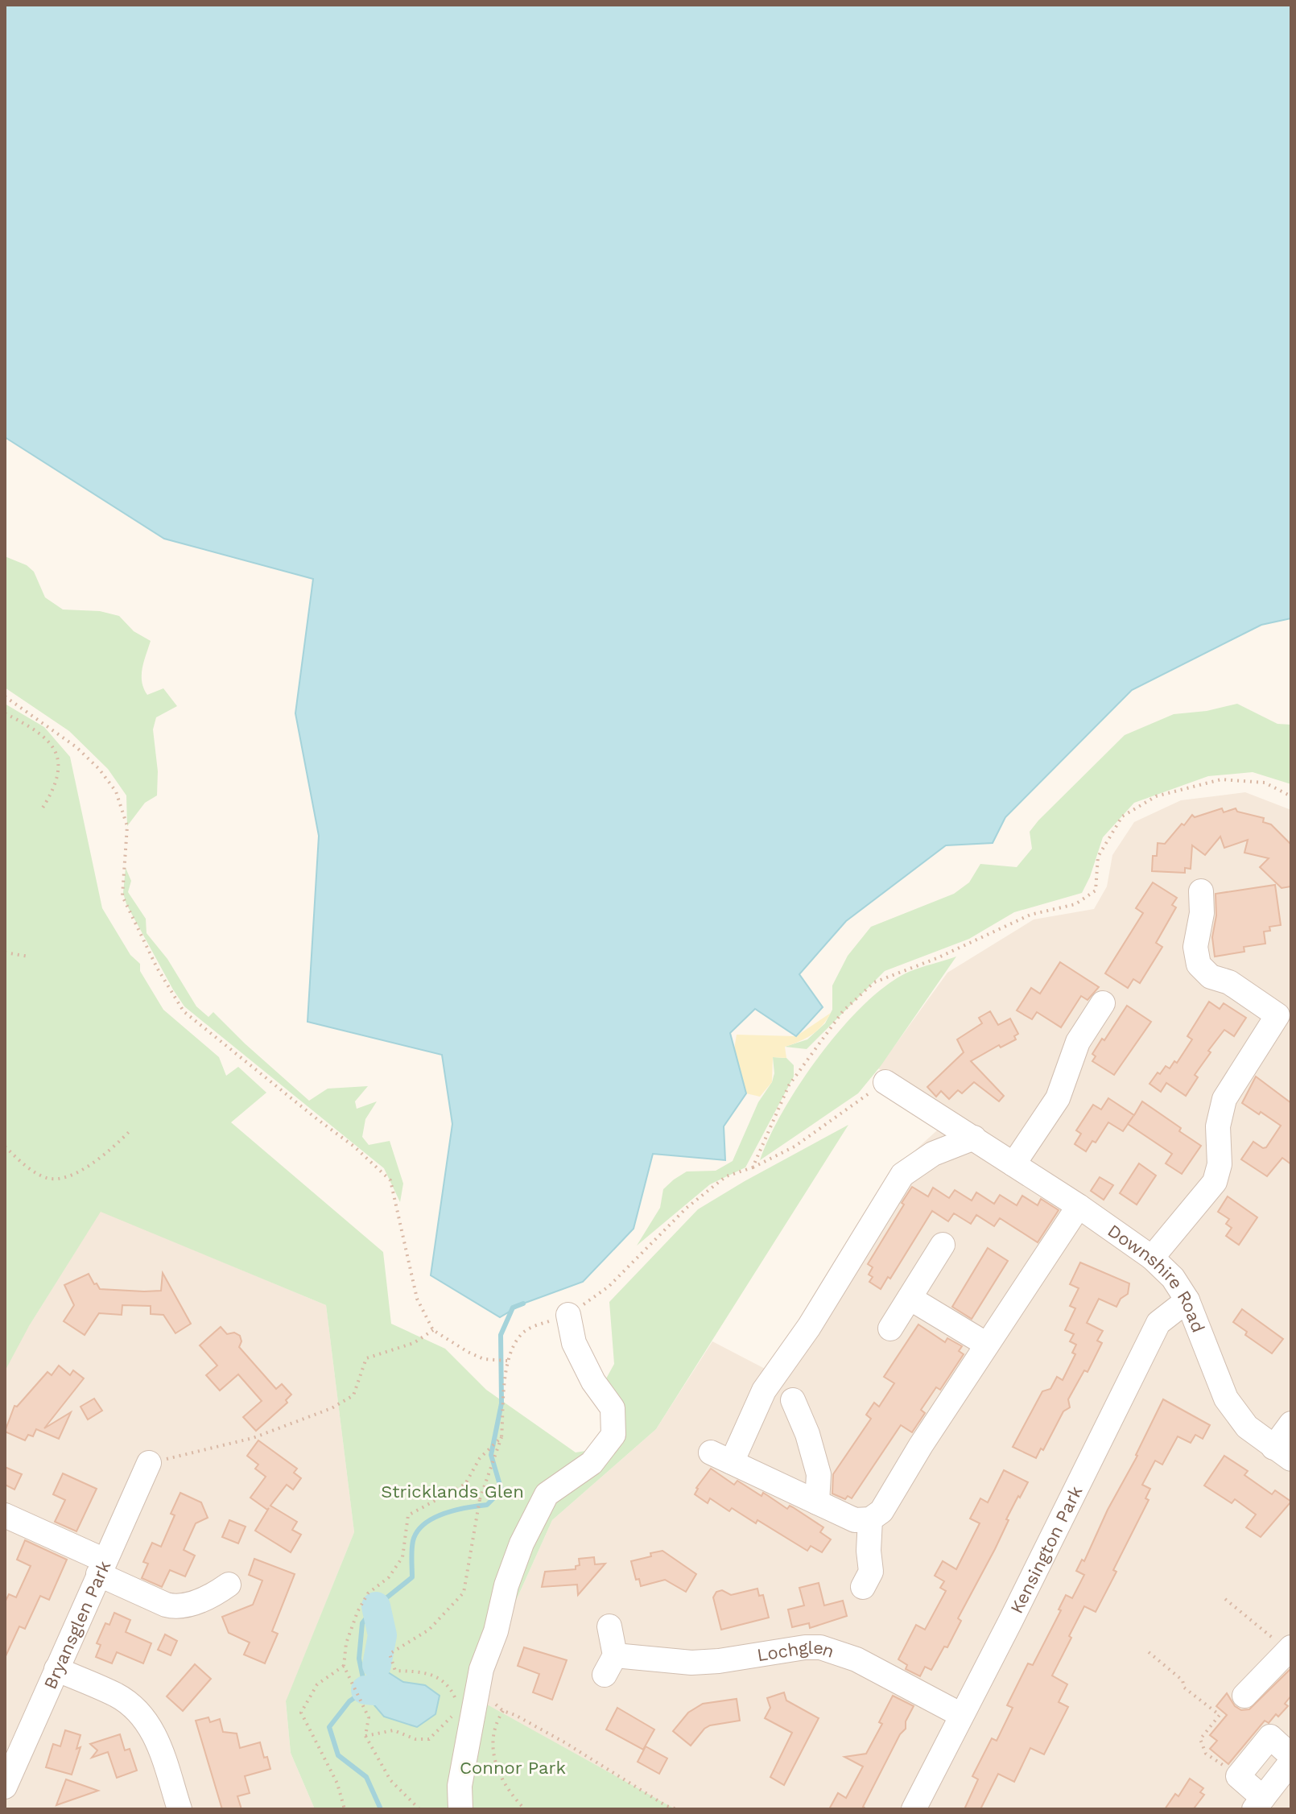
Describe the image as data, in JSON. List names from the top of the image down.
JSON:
{
  "streets": {
    "street": [
      "Downshire Road",
      "Kensington Park",
      "Bryansglen Park",
      "Lochglen"
    ]
  },
  "crossings": [
    ["Downshire Road", "Kensington Park"],
    ["Kensington Park", "Lochglen"]
  ],
  "parks": ["Stricklands Glen", "Connor Park"]
}
